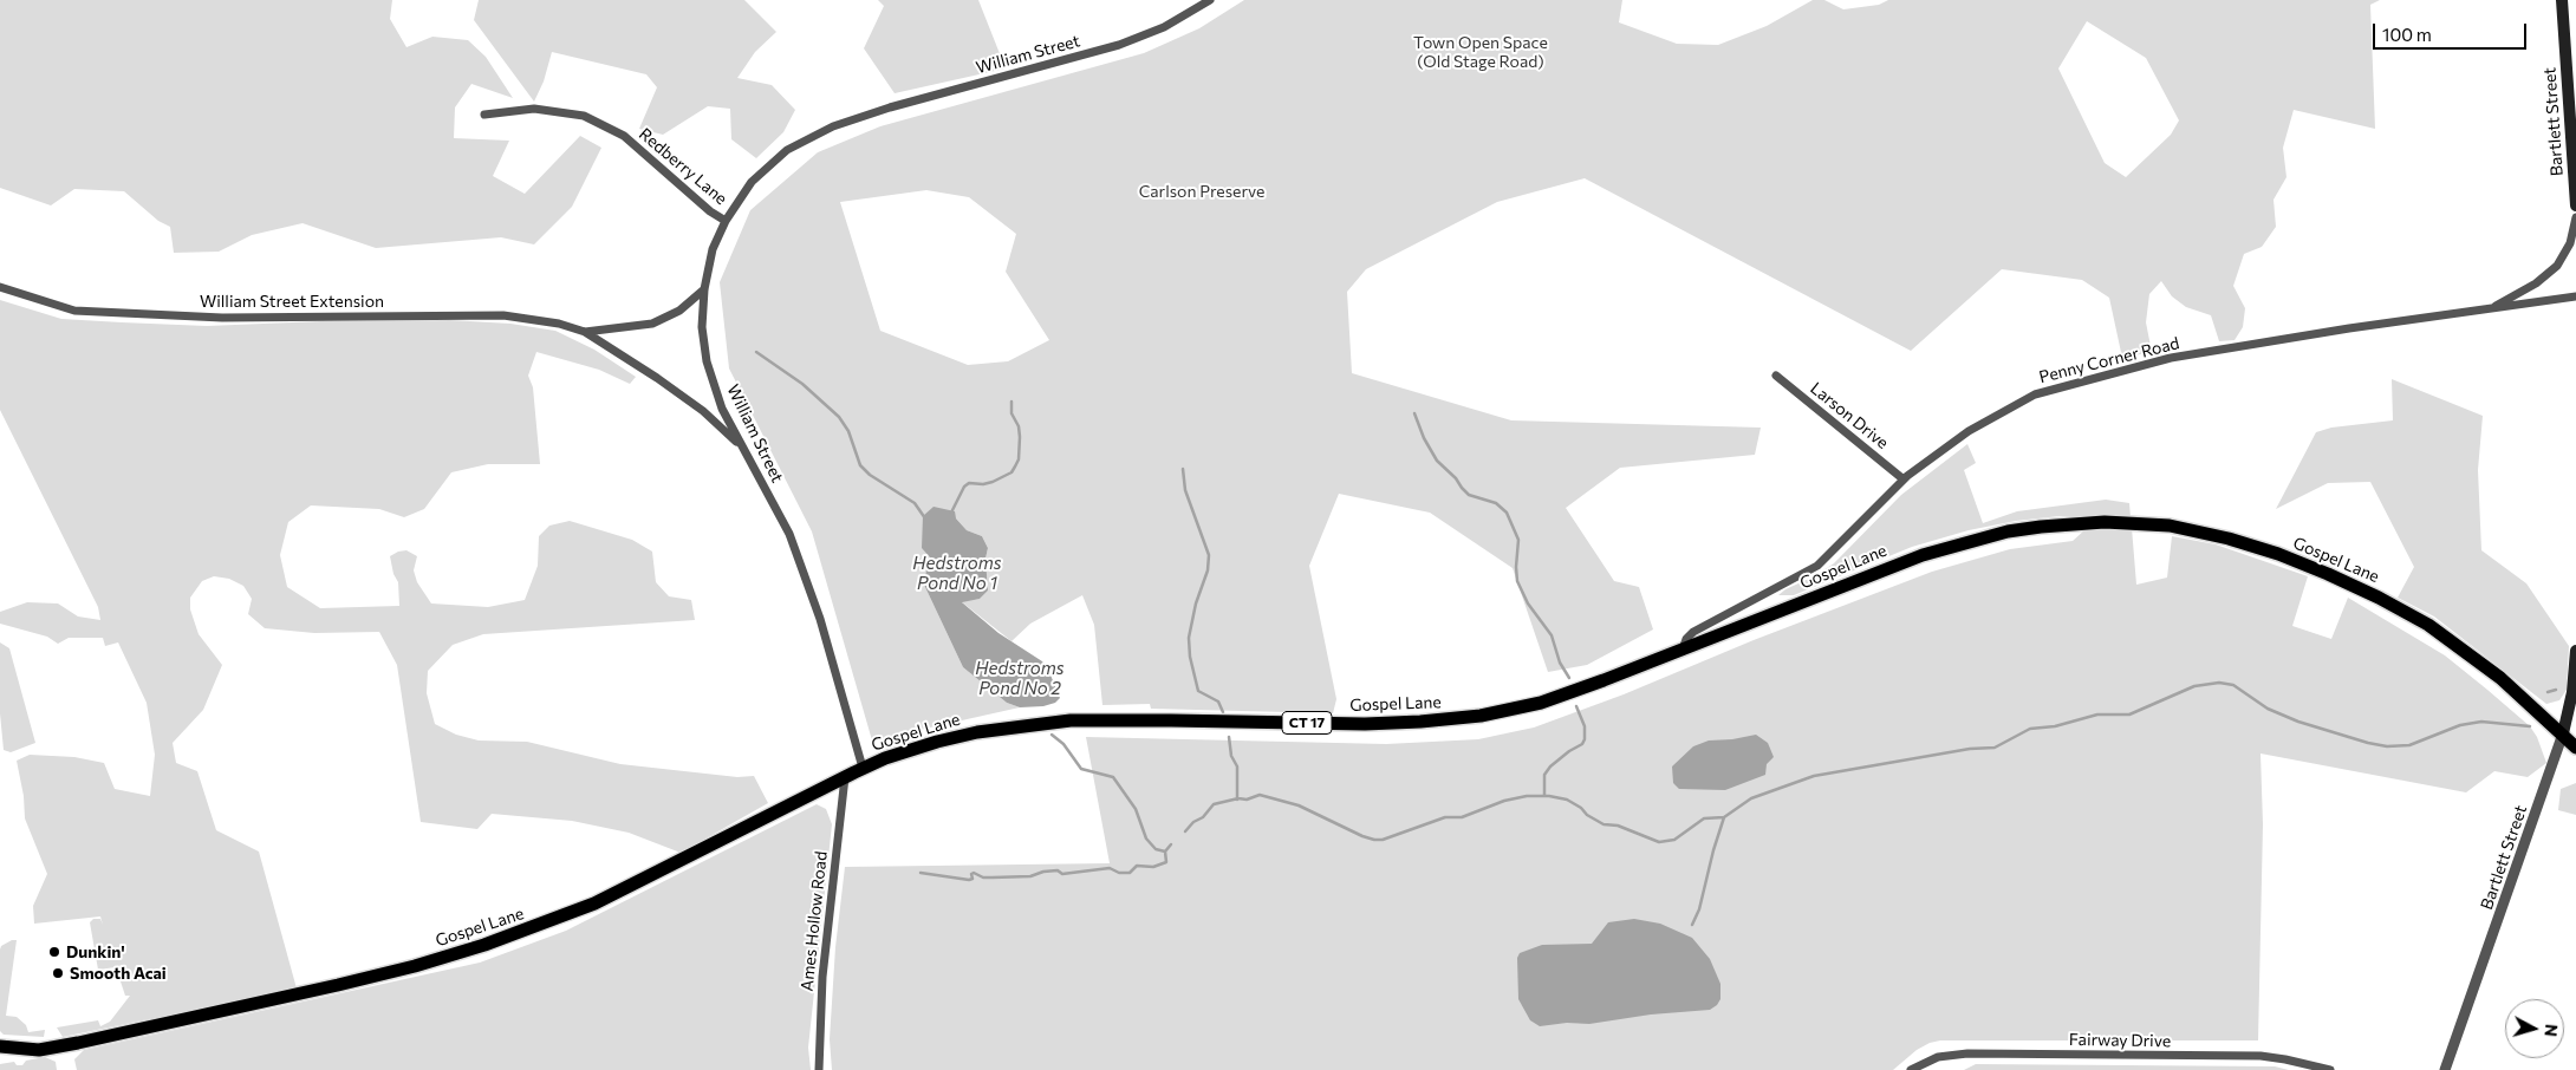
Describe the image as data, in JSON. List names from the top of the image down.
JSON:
{
  "streets": {
    "main road": ["Bartlett Street", "Gospel Lane", "CT 17"],
    "street": [
      "William Street",
      "Redberry Lane",
      "William Street Extension",
      "Penny Corner Road",
      "Larson Drive",
      "Ames Hollow Road",
      "Fairway Drive"
    ]
  },
  "crossings": [
    ["William Street", "Redberry Lane"],
    ["William Street", "William Street Extension"],
    ["William Street", "Gospel Lane"],
    ["Bartlett Street", "Gospel Lane"],
    ["Penny Corner Road", "Larson Drive"],
    ["Penny Corner Road", "Gospel Lane"],
    ["Gospel Lane", "Ames Hollow Road"]
  ],
  "water": ["Hedstroms Pond No 1", "Hedstroms Pond No 2"],
  "parks": ["Town Open Space (Old Stage Road)", "Carlson Preserve"],
  "places": ["Dunkin'", "Smooth Acai"],
  "scale_bar": "100 m",
  "north": "right"
}
